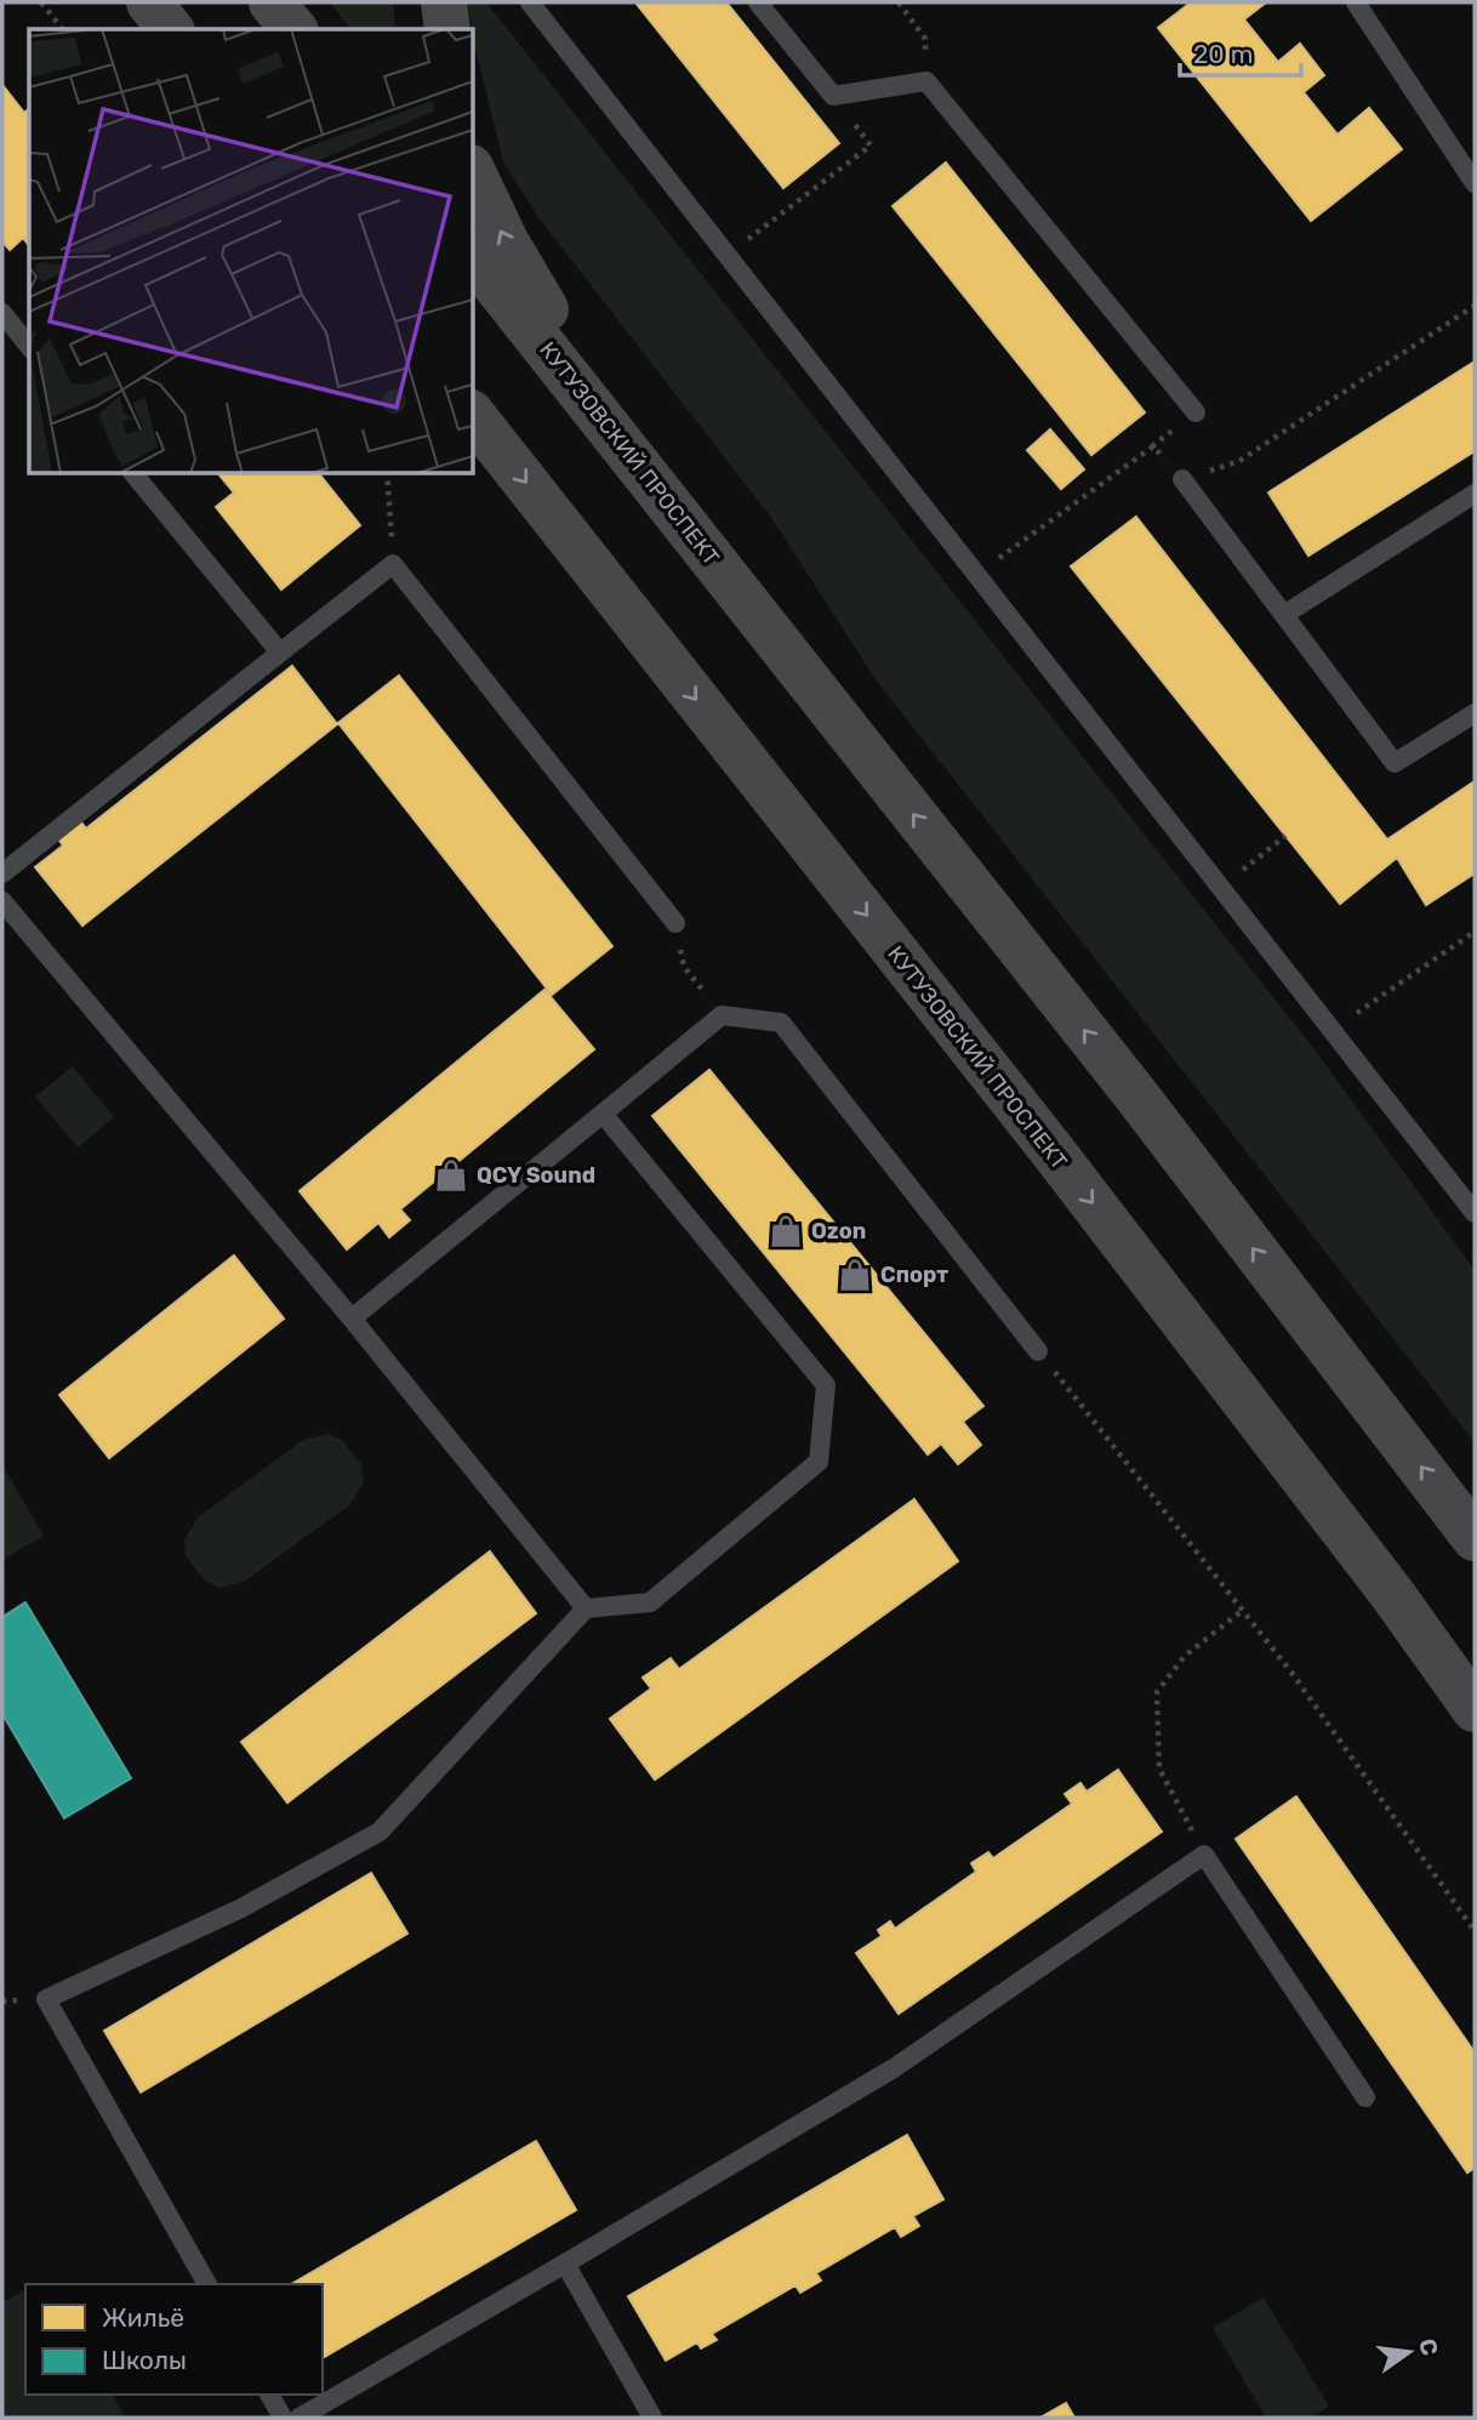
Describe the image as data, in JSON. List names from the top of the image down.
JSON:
{
  "streets": {
    "main road": ["КУТУЗОВСКИЙ ПРОСПЕКТ"]
  },
  "places": {
    "shop": ["QCY Sound", "Ozon", "Спорт"]
  },
  "legend": ["Жильё", "Школы"],
  "scale_bar": "20 m",
  "north": "right"
}
